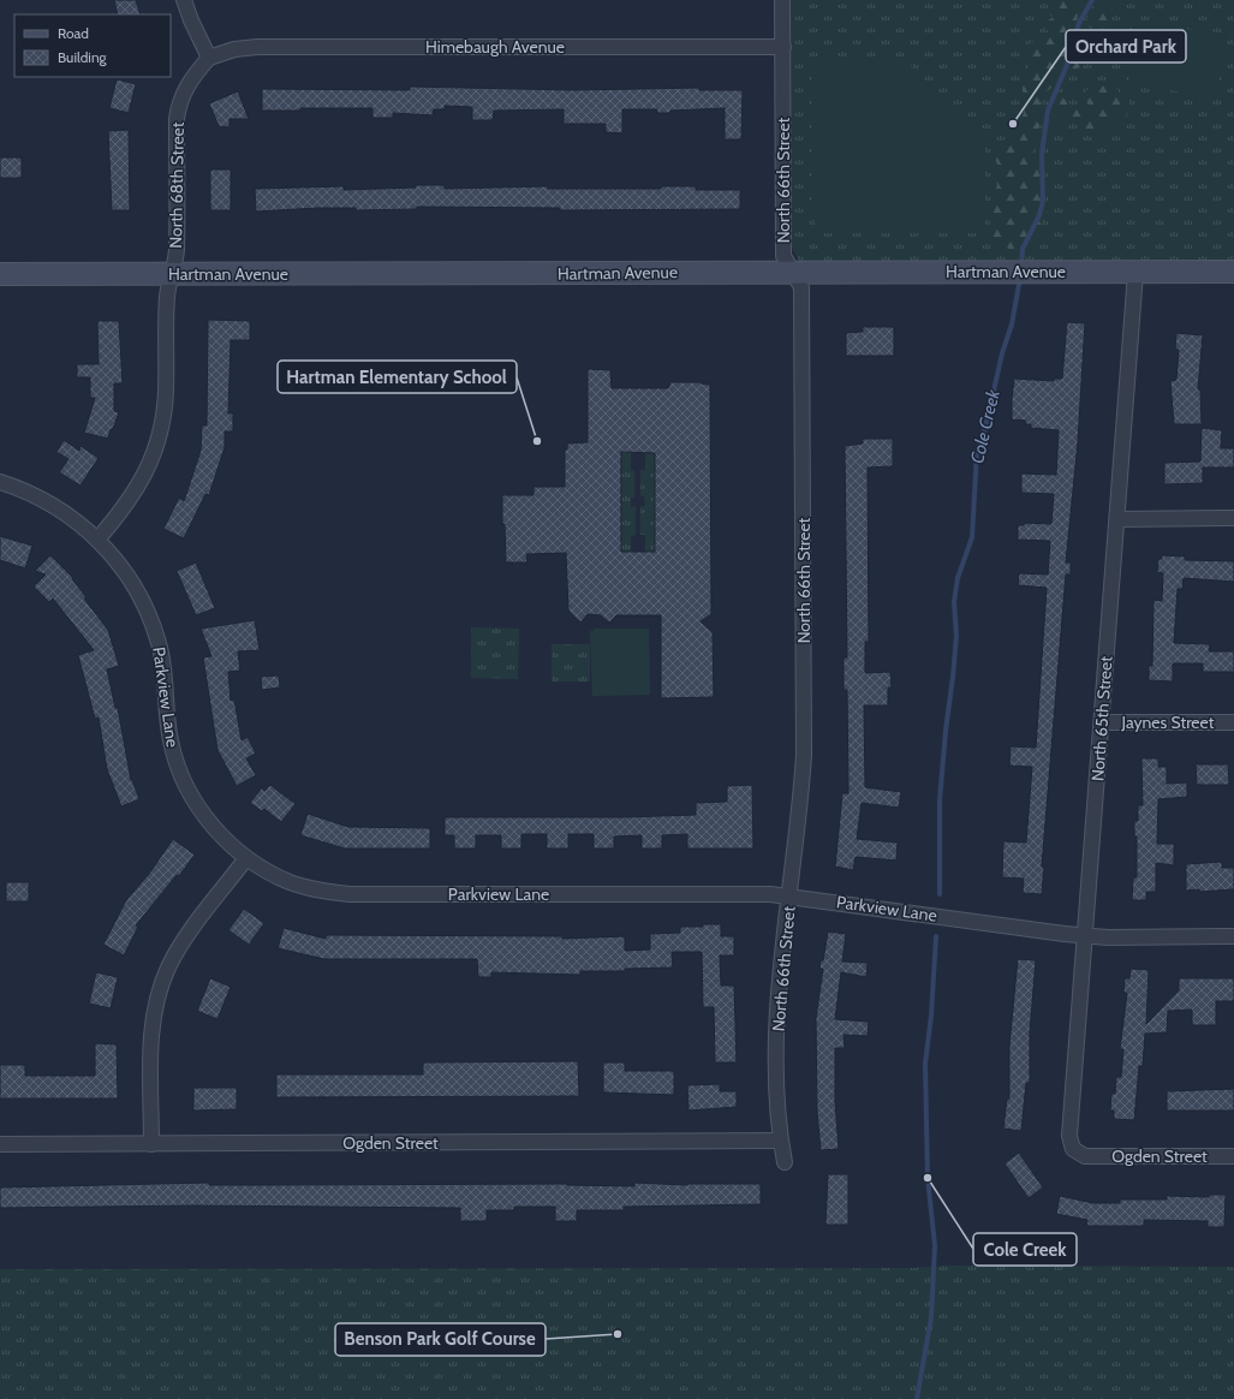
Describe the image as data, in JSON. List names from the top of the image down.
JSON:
{
  "streets": {
    "main road": ["Hartman Avenue"],
    "street": [
      "Himebaugh Avenue",
      "North 66th Street",
      "North 68th Street",
      "Parkview Lane",
      "North 65th Street",
      "Jaynes Street",
      "Ogden Street"
    ]
  },
  "crossings": [
    ["Himebaugh Avenue", "North 66th Street"],
    ["Himebaugh Avenue", "North 68th Street"],
    ["North 66th Street", "Hartman Avenue"],
    ["North 66th Street", "Parkview Lane"],
    ["North 66th Street", "Ogden Street"],
    ["North 68th Street", "Hartman Avenue"],
    ["North 68th Street", "Parkview Lane"],
    ["Hartman Avenue", "North 65th Street"],
    ["Parkview Lane", "North 65th Street"],
    ["North 65th Street", "Jaynes Street"],
    ["North 65th Street", "Ogden Street"]
  ],
  "water": ["Cole Creek"],
  "places": [
    "Orchard Park",
    "Hartman Elementary School",
    "Cole Creek",
    "Benson Park Golf Course"
  ],
  "legend": ["Road", "Building"]
}
